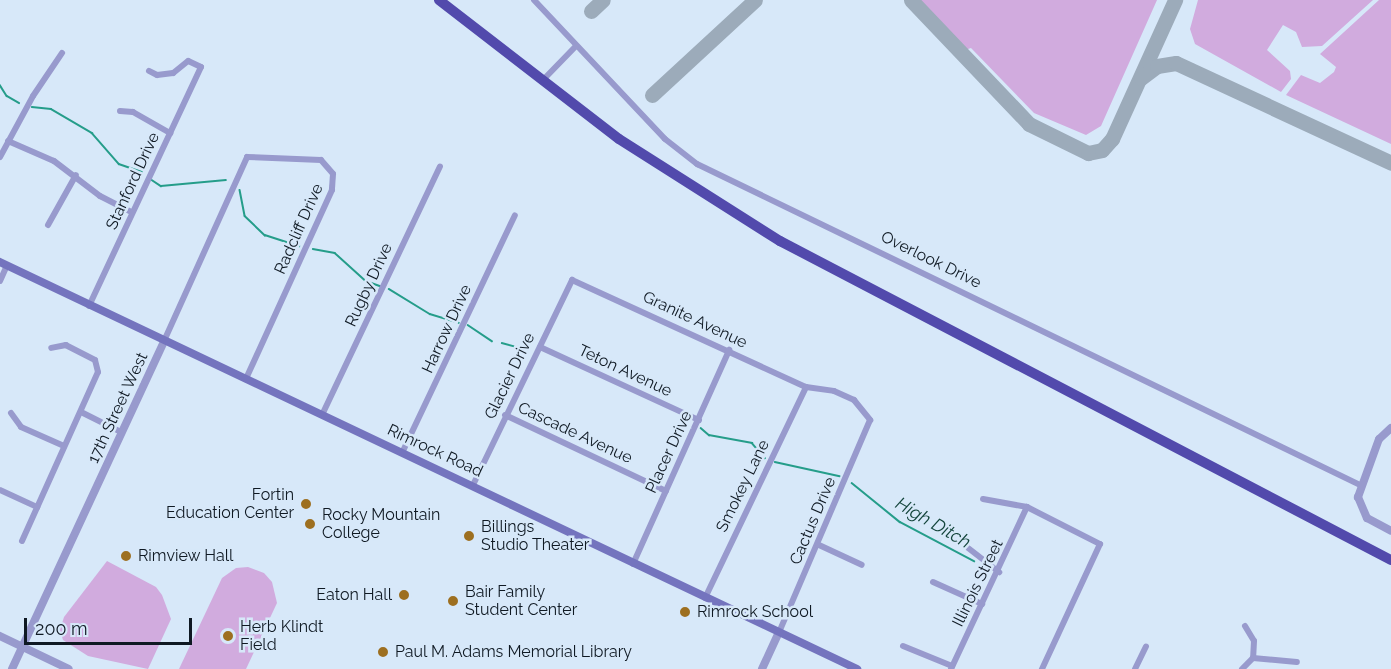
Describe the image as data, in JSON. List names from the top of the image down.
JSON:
{
  "streets": {
    "main road": ["Rimrock Road"],
    "street": [
      "Stanford Drive",
      "Radcliff Drive",
      "Overlook Drive",
      "Rugby Drive",
      "Granite Avenue",
      "Harrow Drive",
      "Teton Avenue",
      "Glacier Drive",
      "17th Street West",
      "Cascade Avenue",
      "Placer Drive",
      "Smokey Lane",
      "Cactus Drive",
      "Illinois Street"
    ]
  },
  "crossings": [
    ["Stanford Drive", "Rimrock Road"],
    ["Radcliff Drive", "17th Street West"],
    ["Radcliff Drive", "Rimrock Road"],
    ["Rugby Drive", "Rimrock Road"],
    ["Granite Avenue", "Glacier Drive"],
    ["Granite Avenue", "Placer Drive"],
    ["Granite Avenue", "Smokey Lane"],
    ["Granite Avenue", "Cactus Drive"],
    ["Harrow Drive", "Rimrock Road"],
    ["Teton Avenue", "Glacier Drive"],
    ["Teton Avenue", "Placer Drive"],
    ["Glacier Drive", "Cascade Avenue"],
    ["Glacier Drive", "Rimrock Road"],
    ["17th Street West", "Rimrock Road"],
    ["Cascade Avenue", "Placer Drive"],
    ["Rimrock Road", "Placer Drive"],
    ["Rimrock Road", "Smokey Lane"],
    ["Rimrock Road", "Cactus Drive"]
  ],
  "water": ["High Ditch"],
  "places": [
    "Fortin Education Center",
    "Rocky Mountain College",
    "Billings Studio Theater",
    "Rimview Hall",
    "Eaton Hall",
    "Bair Family Student Center",
    "Rimrock School",
    "Herb Klindt Field",
    "Paul M. Adams Memorial Library"
  ],
  "scale_bar": "200 m"
}
